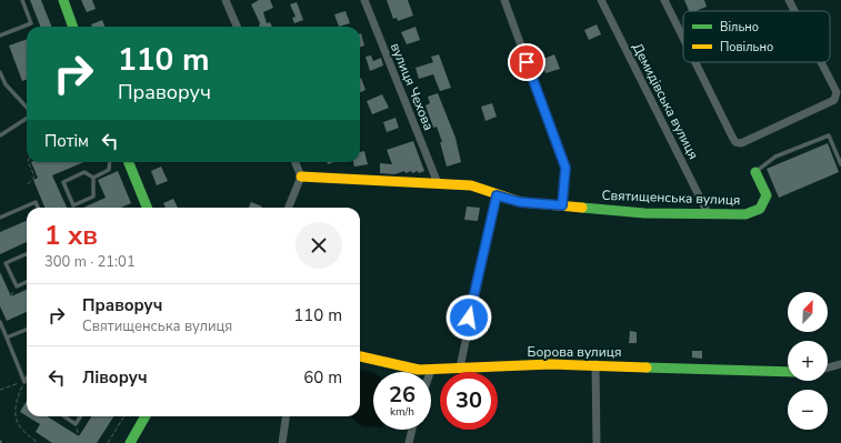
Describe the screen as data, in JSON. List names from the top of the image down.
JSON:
{
  "streets": {
    "street": [
      "вулиця Чехова",
      "Демидівська вулиця",
      "Святищенська вулиця",
      "Борова вулиця"
    ]
  },
  "crossings": [
    ["вулиця Чехова", "Святищенська вулиця"],
    ["Демидівська вулиця", "Святищенська вулиця"]
  ],
  "legend": ["Вільно", "Повільно"],
  "north": "top right",
  "page": {
    "turn": ["110 m", "Праворуч"],
    "then": "Потім",
    "heading": ["1 хв", "300 m · 21:01"],
    "list": [
      {
        "name": "Праворуч",
        "note": "Святищенська вулиця",
        "value": "110 m"
      },
      {
        "name": "Ліворуч",
        "value": "60 m"
      }
    ],
    "map_buttons": ["+", "−"],
    "speed": "26 km/h",
    "limit": "30"
  }
}
